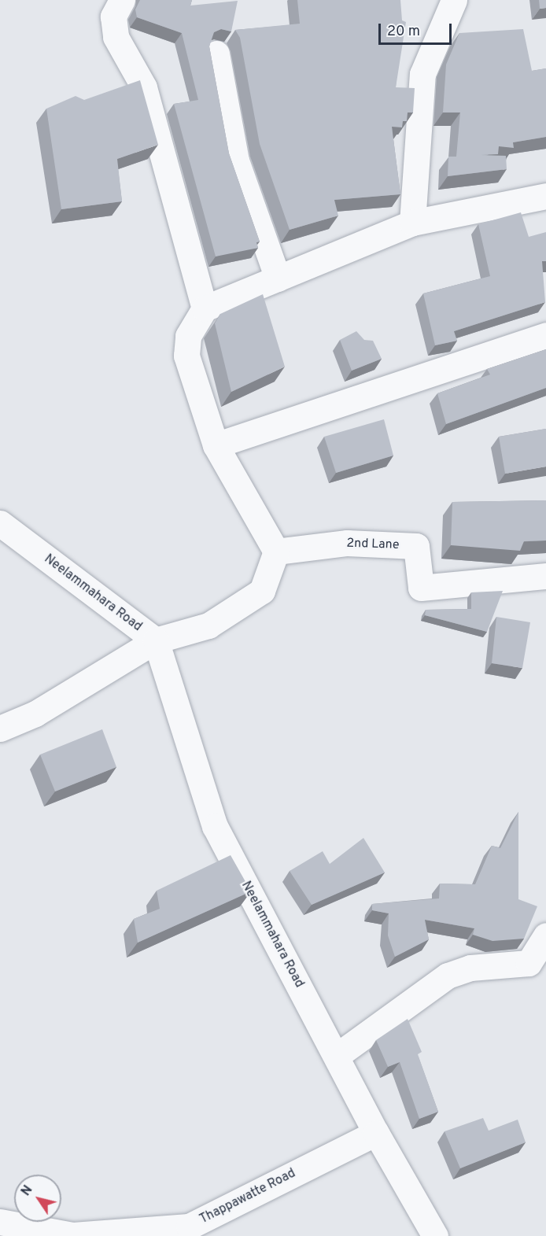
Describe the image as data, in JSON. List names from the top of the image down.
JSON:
{
  "streets": {
    "street": ["2nd Lane", "Neelammahara Road", "Thappawatte Road"]
  },
  "crossings": [
    ["Neelammahara Road", "Thappawatte Road"]
  ],
  "scale_bar": "20 m",
  "north": "top left"
}
